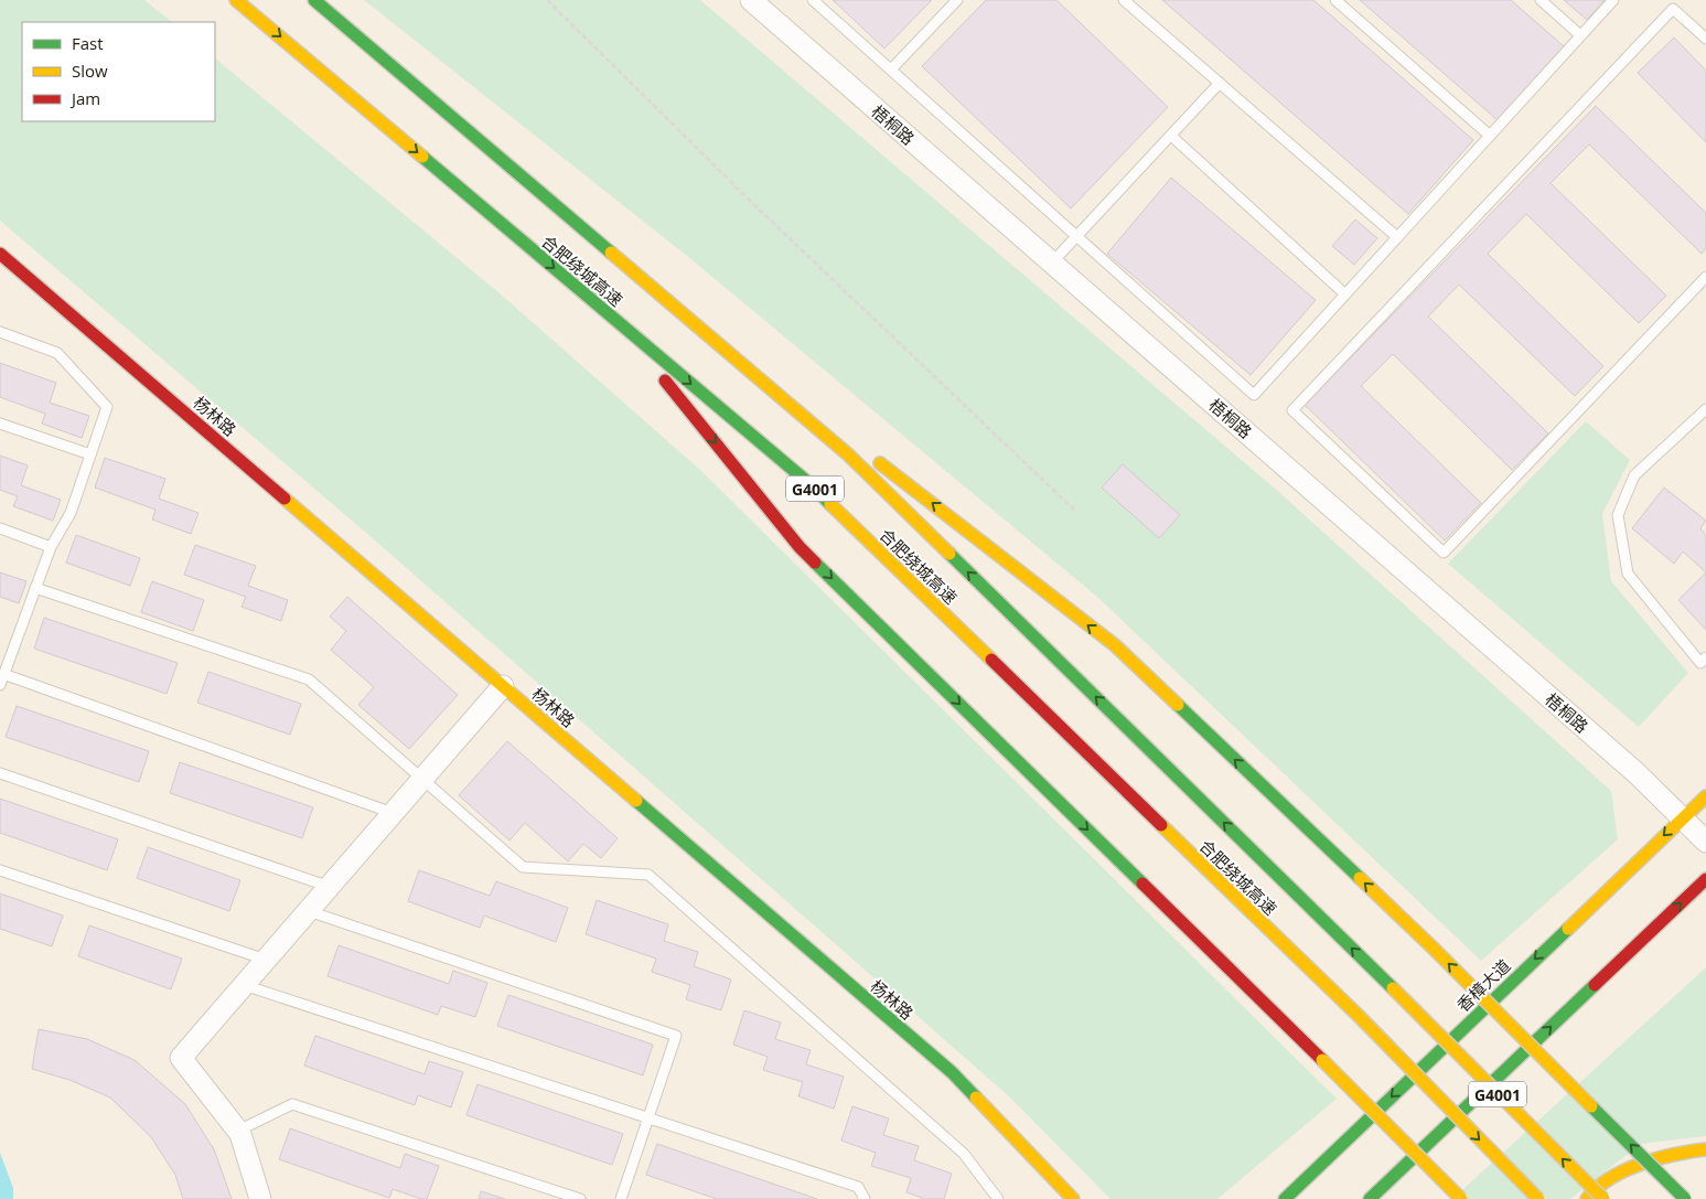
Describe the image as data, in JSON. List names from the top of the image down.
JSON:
{
  "streets": {
    "main road": [
      "合肥绕城高速",
      "杨林路",
      "G4001",
      "香樟大道"
    ],
    "street": ["梧桐路"]
  },
  "crossings": [
    ["梧桐路", "香樟大道"]
  ],
  "legend": ["Fast", "Slow", "Jam"]
}
